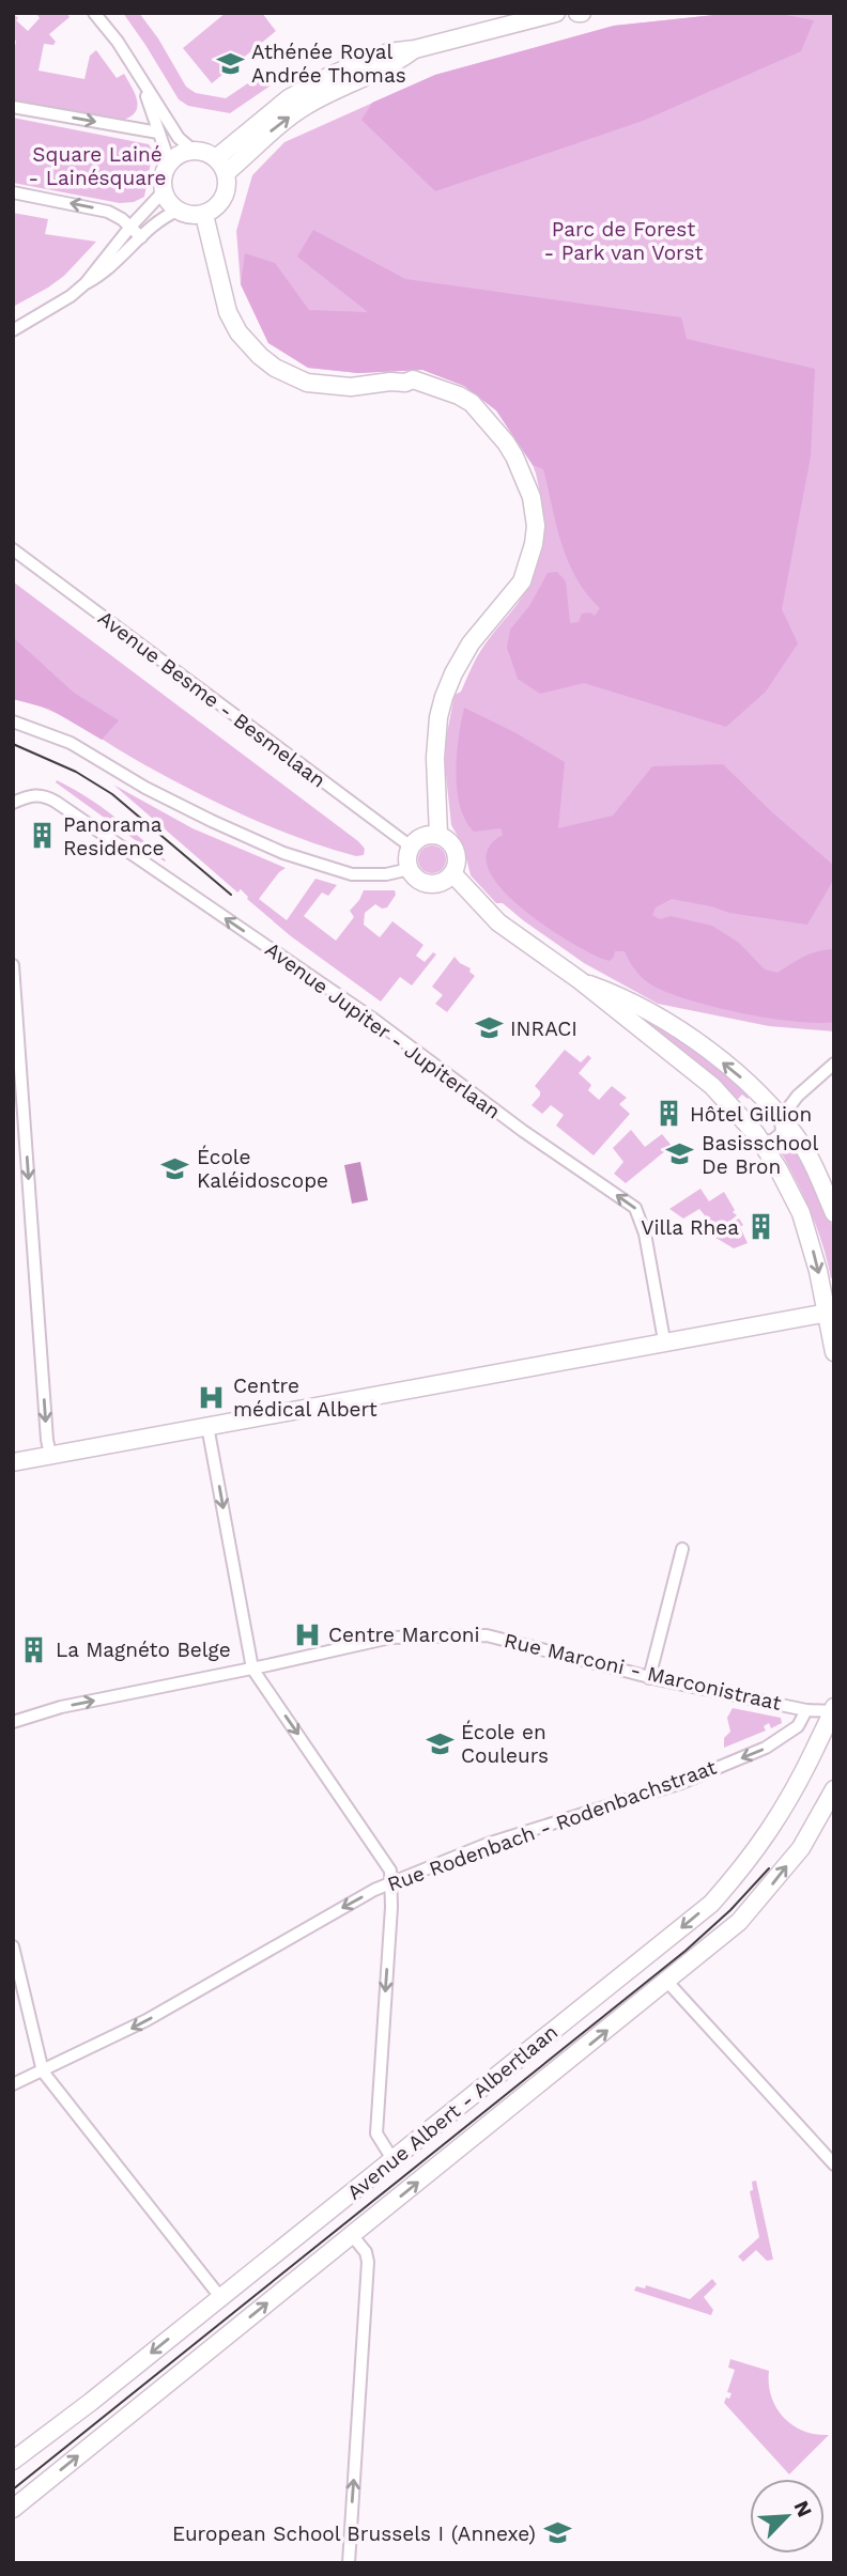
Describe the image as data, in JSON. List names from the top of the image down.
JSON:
{
  "streets": {
    "main road": ["Avenue Albert - Albertlaan"],
    "street": [
      "Avenue Besme - Besmelaan",
      "Avenue Jupiter - Jupiterlaan",
      "Rue Marconi - Marconistraat",
      "Rue Rodenbach - Rodenbachstraat"
    ]
  },
  "crossings": [
    ["Rue Marconi - Marconistraat", "Rue Rodenbach - Rodenbachstraat"],
    ["Rue Marconi - Marconistraat", "Avenue Albert - Albertlaan"]
  ],
  "one_way": ["Rue Rodenbach - Rodenbachstraat"],
  "parks": ["Square Lainé - Lainésquare", "Parc de Forest - Park van Vorst"],
  "places": {
    "school or university": [
      "Athénée Royal Andrée Thomas",
      "INRACI",
      "Basisschool De Bron",
      "École Kaléidoscope",
      "École en Couleurs",
      "European School Brussels I (Annexe)"
    ],
    "building": [
      "Panorama Residence",
      "Hôtel Gillion",
      "Villa Rhea",
      "La Magnéto Belge"
    ],
    "hospital": ["Centre médical Albert", "Centre Marconi"]
  },
  "north": "top right"
}
